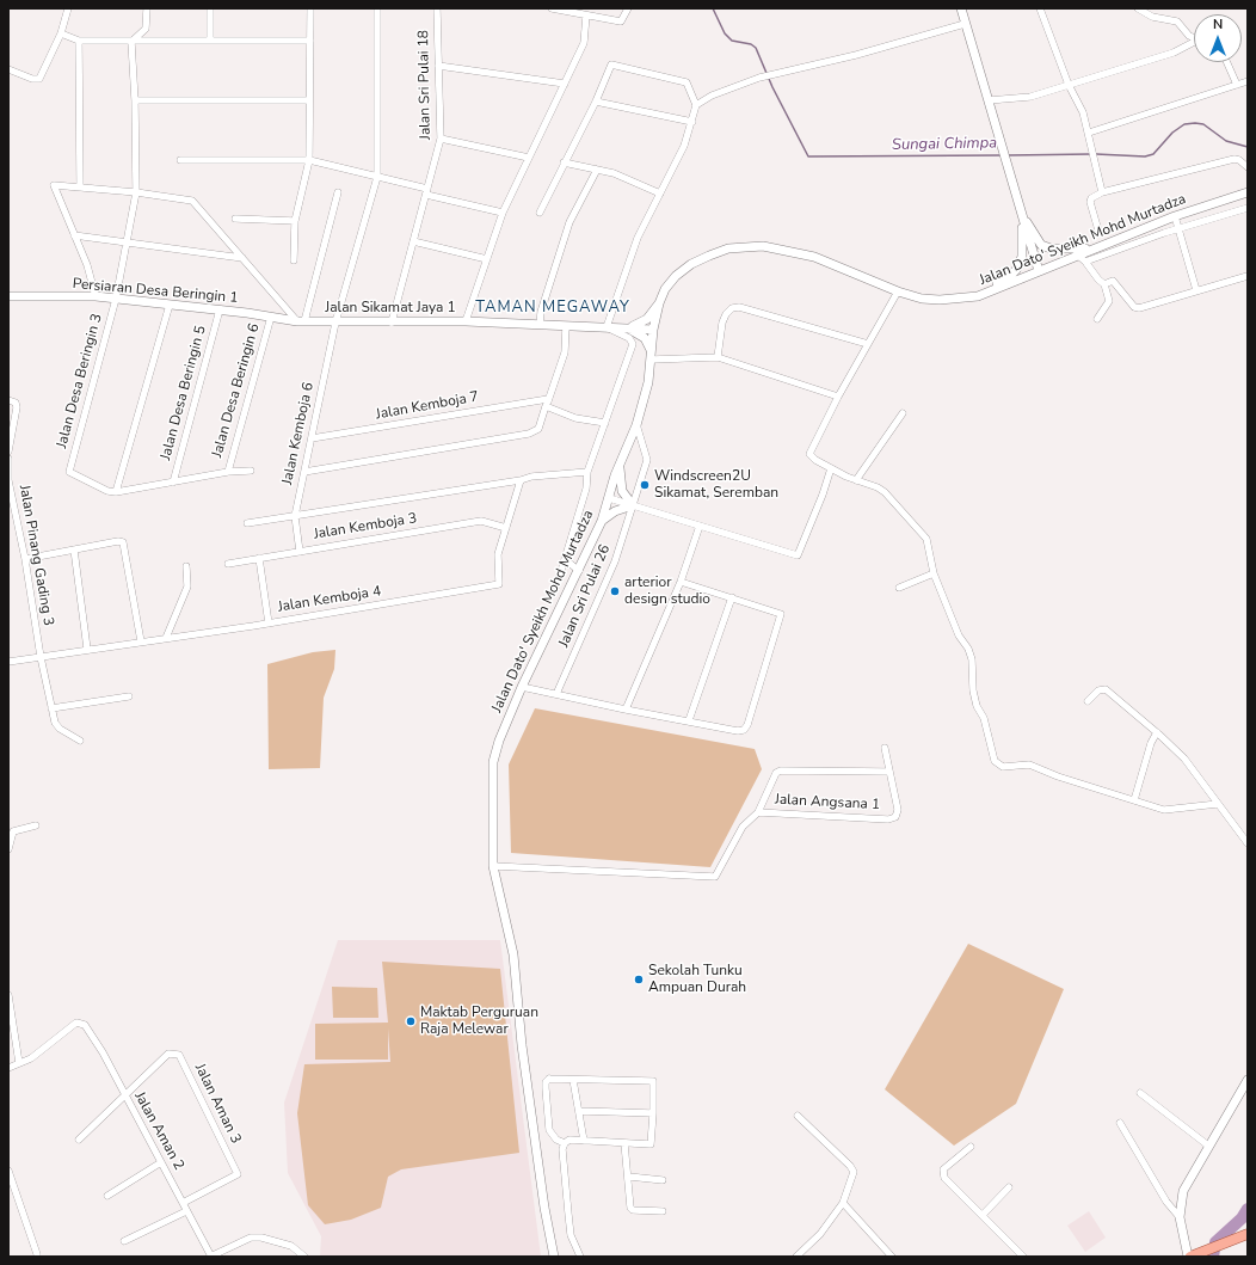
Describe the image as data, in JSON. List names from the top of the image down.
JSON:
{
  "streets": {
    "main road": ["Jalan Dato' Syeikh Mohd Murtadza", "Persiaran Desa Beringin 1", "Jalan Sikamat Jaya 1"],
    "street": [
      "Jalan Sri Pulai 18",
      "Jalan Desa Beringin 3",
      "Jalan Desa Beringin 6",
      "Jalan Desa Beringin 5",
      "Jalan Kemboja 7",
      "Jalan Kemboja 6",
      "Jalan Kemboja 3",
      "Jalan Pinang Gading 3",
      "Jalan Sri Pulai 26",
      "Jalan Kemboja 4",
      "Jalan Angsana 1",
      "Jalan Aman 3",
      "Jalan Aman 2"
    ]
  },
  "crossings": [
    ["Jalan Sri Pulai 18", "Jalan Sikamat Jaya 1"],
    ["Jalan Dato' Syeikh Mohd Murtadza", "Jalan Sikamat Jaya 1"],
    ["Jalan Dato' Syeikh Mohd Murtadza", "Jalan Sri Pulai 26"],
    ["Persiaran Desa Beringin 1", "Jalan Sikamat Jaya 1"],
    ["Persiaran Desa Beringin 1", "Jalan Desa Beringin 3"],
    ["Persiaran Desa Beringin 1", "Jalan Desa Beringin 6"],
    ["Persiaran Desa Beringin 1", "Jalan Desa Beringin 5"],
    ["Jalan Sikamat Jaya 1", "Jalan Desa Beringin 6"],
    ["Jalan Sikamat Jaya 1", "Jalan Kemboja 6"],
    ["Jalan Kemboja 7", "Jalan Kemboja 6"],
    ["Jalan Kemboja 6", "Jalan Kemboja 3"],
    ["Jalan Kemboja 3", "Jalan Kemboja 4"],
    ["Jalan Pinang Gading 3", "Jalan Kemboja 4"],
    ["Jalan Aman 3", "Jalan Aman 2"]
  ],
  "districts": ["TAMAN MEGAWAY"],
  "water": ["Sungai Chimpa"],
  "places": [
    "Windscreen2U Sikamat, Seremban",
    "arterior design studio",
    "Sekolah Tunku Ampuan Durah",
    "Maktab Perguruan Raja Melewar"
  ],
  "north": "top"
}
